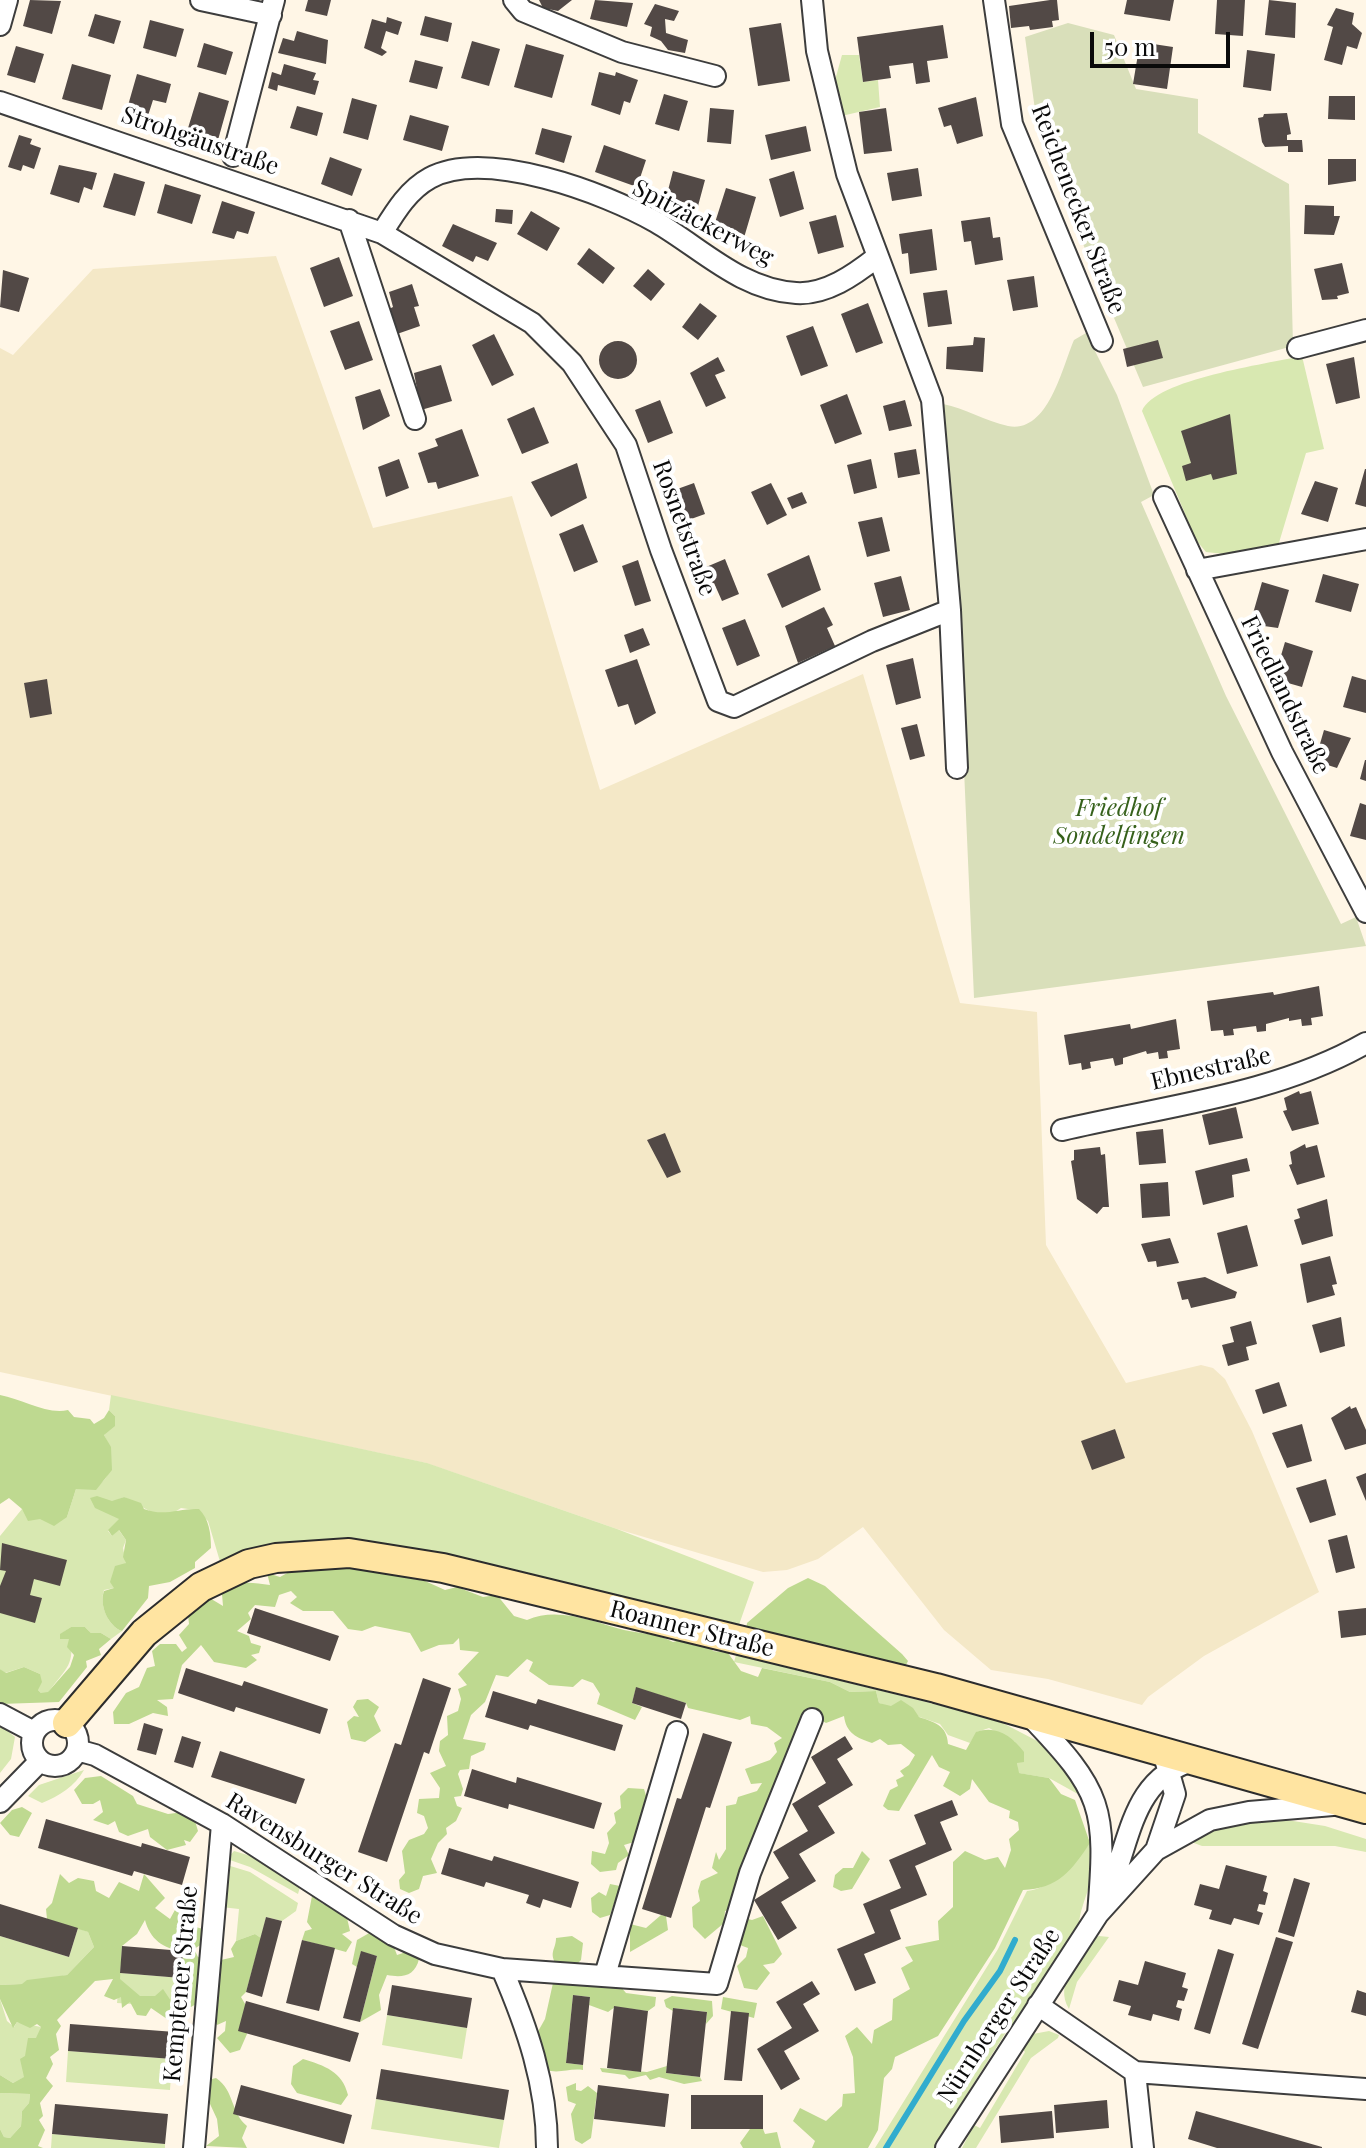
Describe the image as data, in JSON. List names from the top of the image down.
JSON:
{
  "streets": {
    "street": [
      "Strohgäustraße",
      "Reichenecker Straße",
      "Spitzäckerweg",
      "Rosnetstraße",
      "Friedlandstraße",
      "Ebnestraße",
      "Roanner Straße",
      "Ravensburger Straße",
      "Kemptener Straße",
      "Nürnberger Straße"
    ]
  },
  "crossings": [
    ["Strohgäustraße", "Spitzäckerweg"],
    ["Strohgäustraße", "Rosnetstraße"],
    ["Spitzäckerweg", "Rosnetstraße"],
    ["Roanner Straße", "Ravensburger Straße"],
    ["Roanner Straße", "Nürnberger Straße"],
    ["Ravensburger Straße", "Kemptener Straße"]
  ],
  "parks": ["Friedhof Sondelfingen"],
  "scale_bar": "50 m"
}
